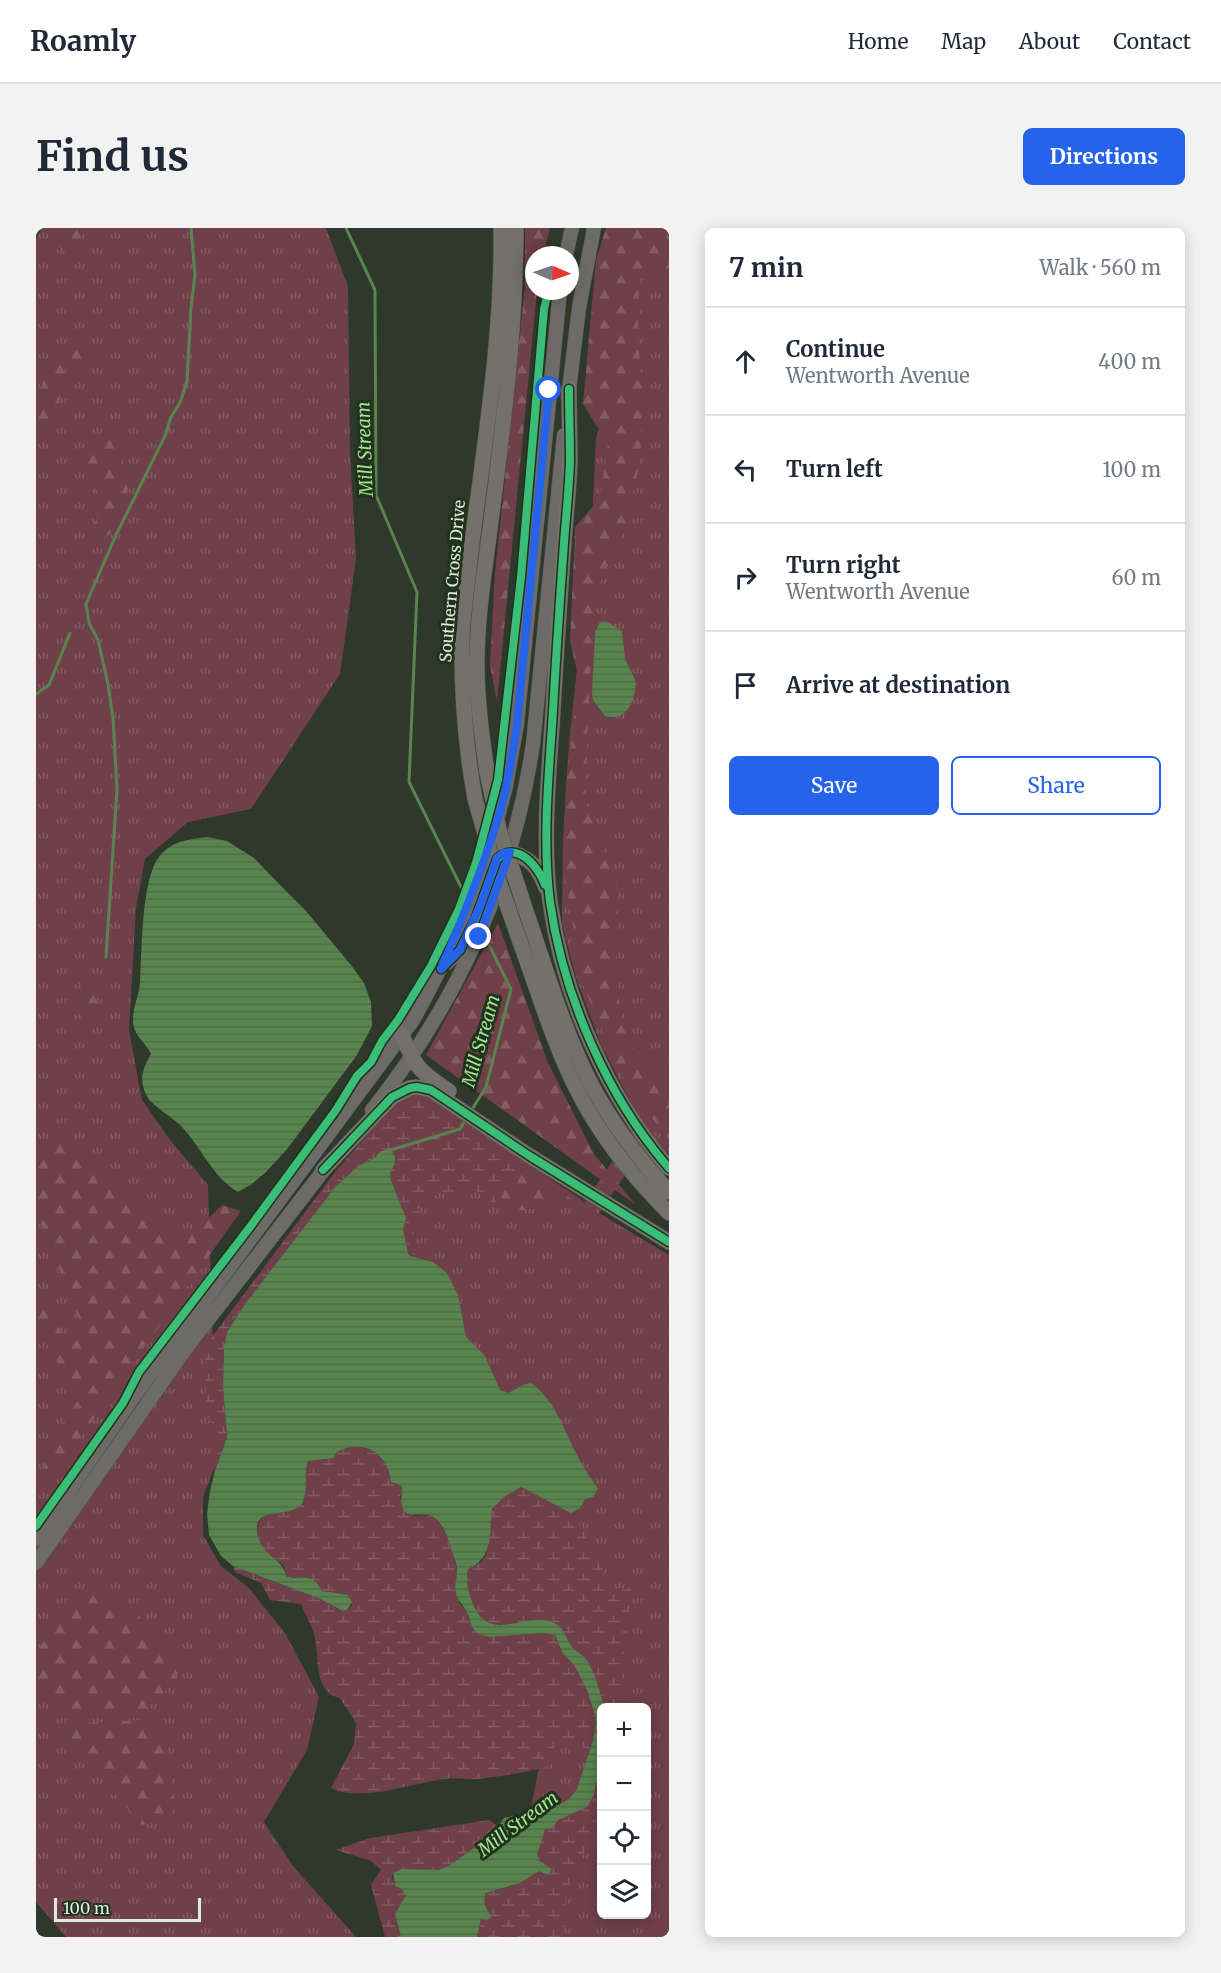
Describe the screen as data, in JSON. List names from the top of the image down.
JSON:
{
  "streets": {
    "highway": ["Southern Cross Drive"]
  },
  "water": ["Mill Stream"],
  "scale_bar": "100 m",
  "north": "right",
  "page": {
    "header": "Roamly",
    "nav": [
      "Home",
      "Map",
      "About",
      "Contact"
    ],
    "buttons": [
      "Directions",
      ["Save", "Share"]
    ],
    "title": "Find us",
    "heading": ["7 min", "Walk · 560 m"],
    "list": [
      ["Continue", "Wentworth Avenue", "400 m"],
      ["Turn left", "100 m"],
      ["Turn right", "Wentworth Avenue", "60 m"],
      "Arrive at destination"
    ],
    "map_buttons": ["+", "−"],
    "scale": "100 m"
  }
}
